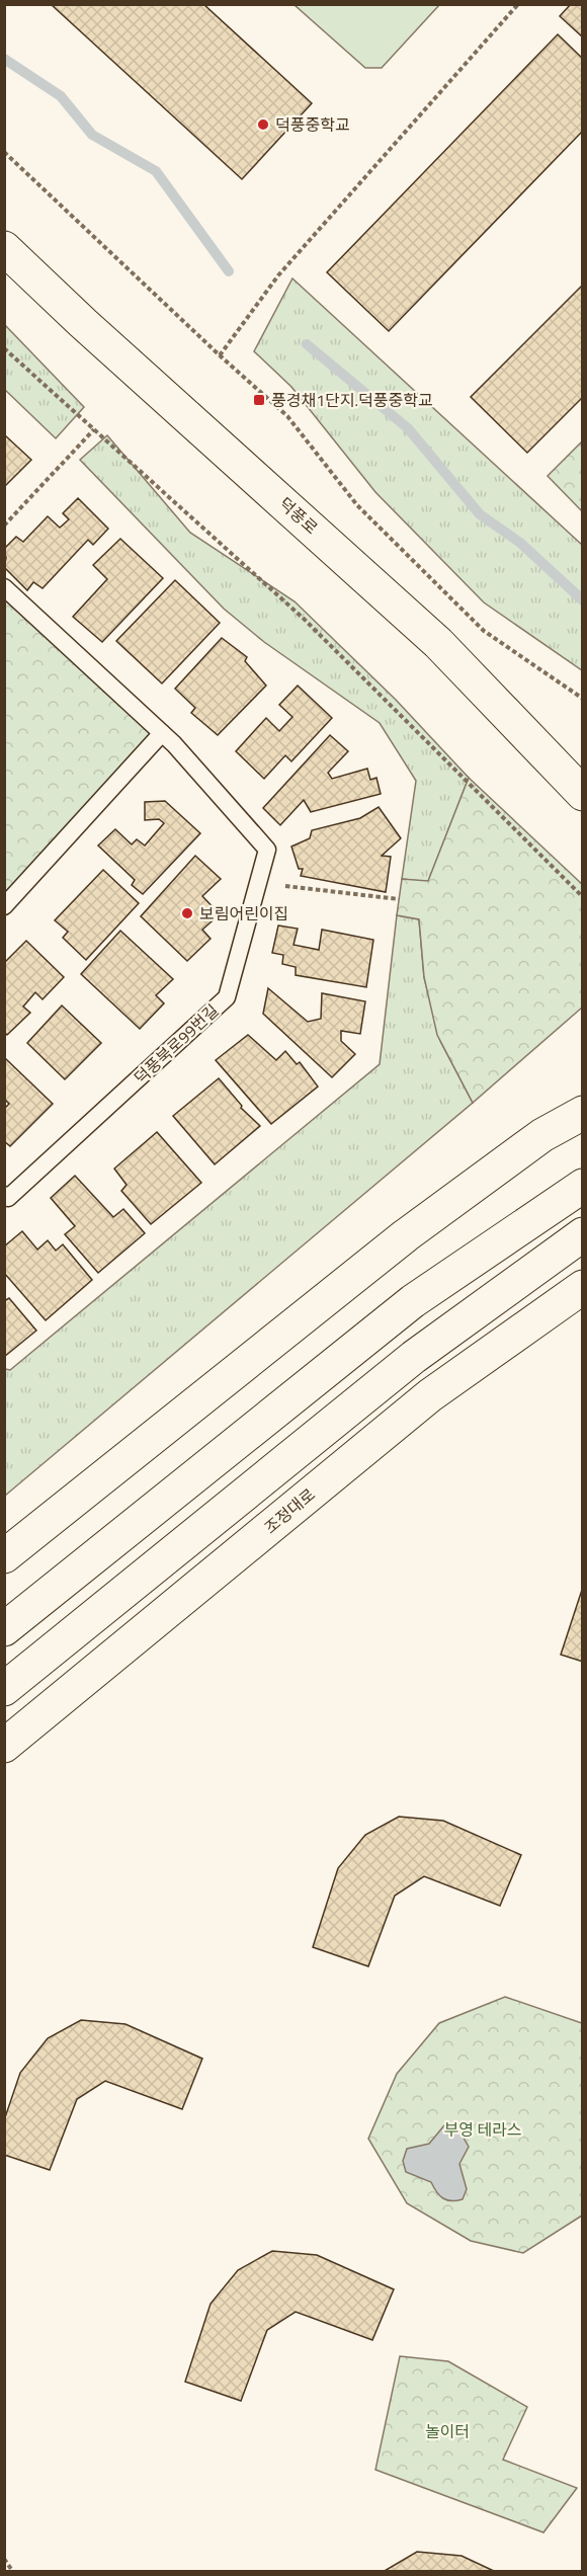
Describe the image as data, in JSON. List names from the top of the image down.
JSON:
{
  "streets": {
    "main road": ["덕풍로", "조정대로"],
    "lane": ["덕풍북로99번길"]
  },
  "parks": ["부영 테라스", "놀이터"],
  "places": {
    "other": ["덕풍중학교", "보림어린이집"],
    "transit": ["풍경채1단지.덕풍중학교"]
  }
}
